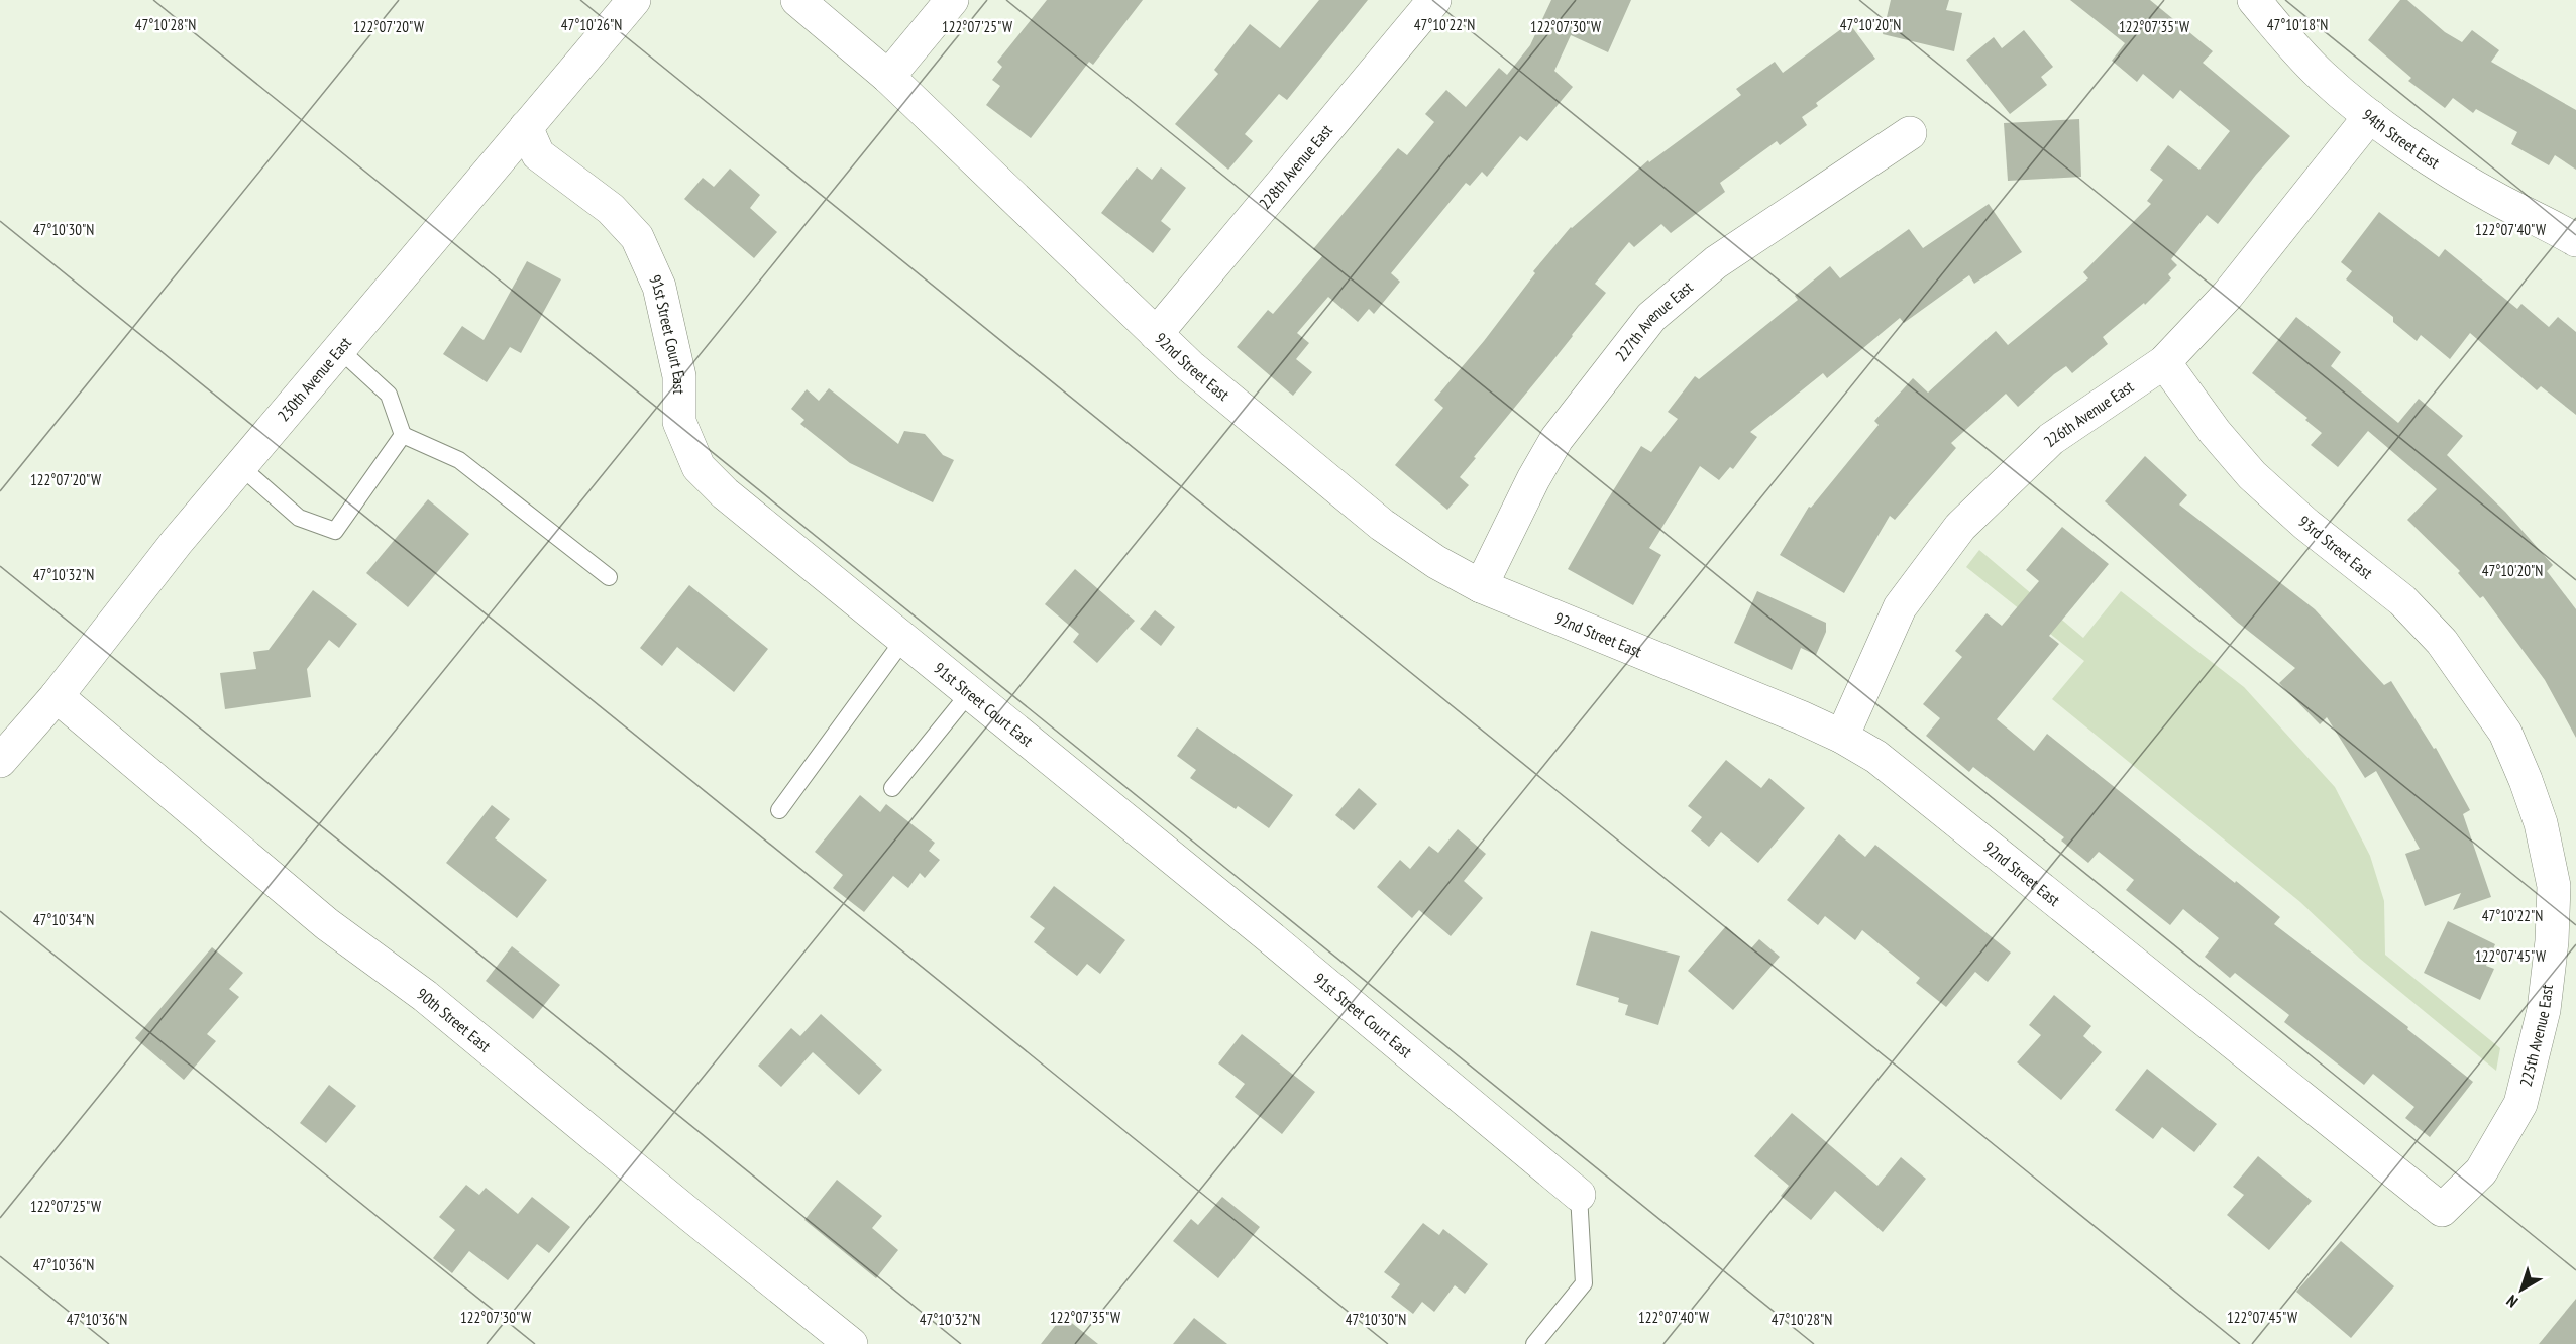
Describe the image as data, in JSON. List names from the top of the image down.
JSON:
{
  "streets": {
    "street": [
      "94th Street East",
      "228th Avenue East",
      "227th Avenue East",
      "91st Street Court East",
      "92nd Street East",
      "230th Avenue East",
      "226th Avenue East",
      "93rd Street East",
      "90th Street East",
      "225th Avenue East"
    ]
  },
  "crossings": [
    ["94th Street East", "226th Avenue East"],
    ["228th Avenue East", "92nd Street East"],
    ["227th Avenue East", "92nd Street East"],
    ["91st Street Court East", "230th Avenue East"],
    ["92nd Street East", "226th Avenue East"],
    ["92nd Street East", "225th Avenue East"],
    ["230th Avenue East", "90th Street East"],
    ["226th Avenue East", "93rd Street East"],
    ["93rd Street East", "225th Avenue East"]
  ],
  "north": "bottom left",
  "coordinates": [
    "47°10'28\"N",
    "47°10'26\"N",
    "47°10'22\"N",
    "47°10'20\"N",
    "47°10'18\"N",
    "122°07'20\"W",
    "122°07'25\"W",
    "122°07'30\"W",
    "122°07'35\"W",
    "122°07'40\"W",
    "47°10'30\"N",
    "47°10'32\"N",
    "47°10'34\"N",
    "122°07'45\"W",
    "47°10'36\"N"
  ]
}
